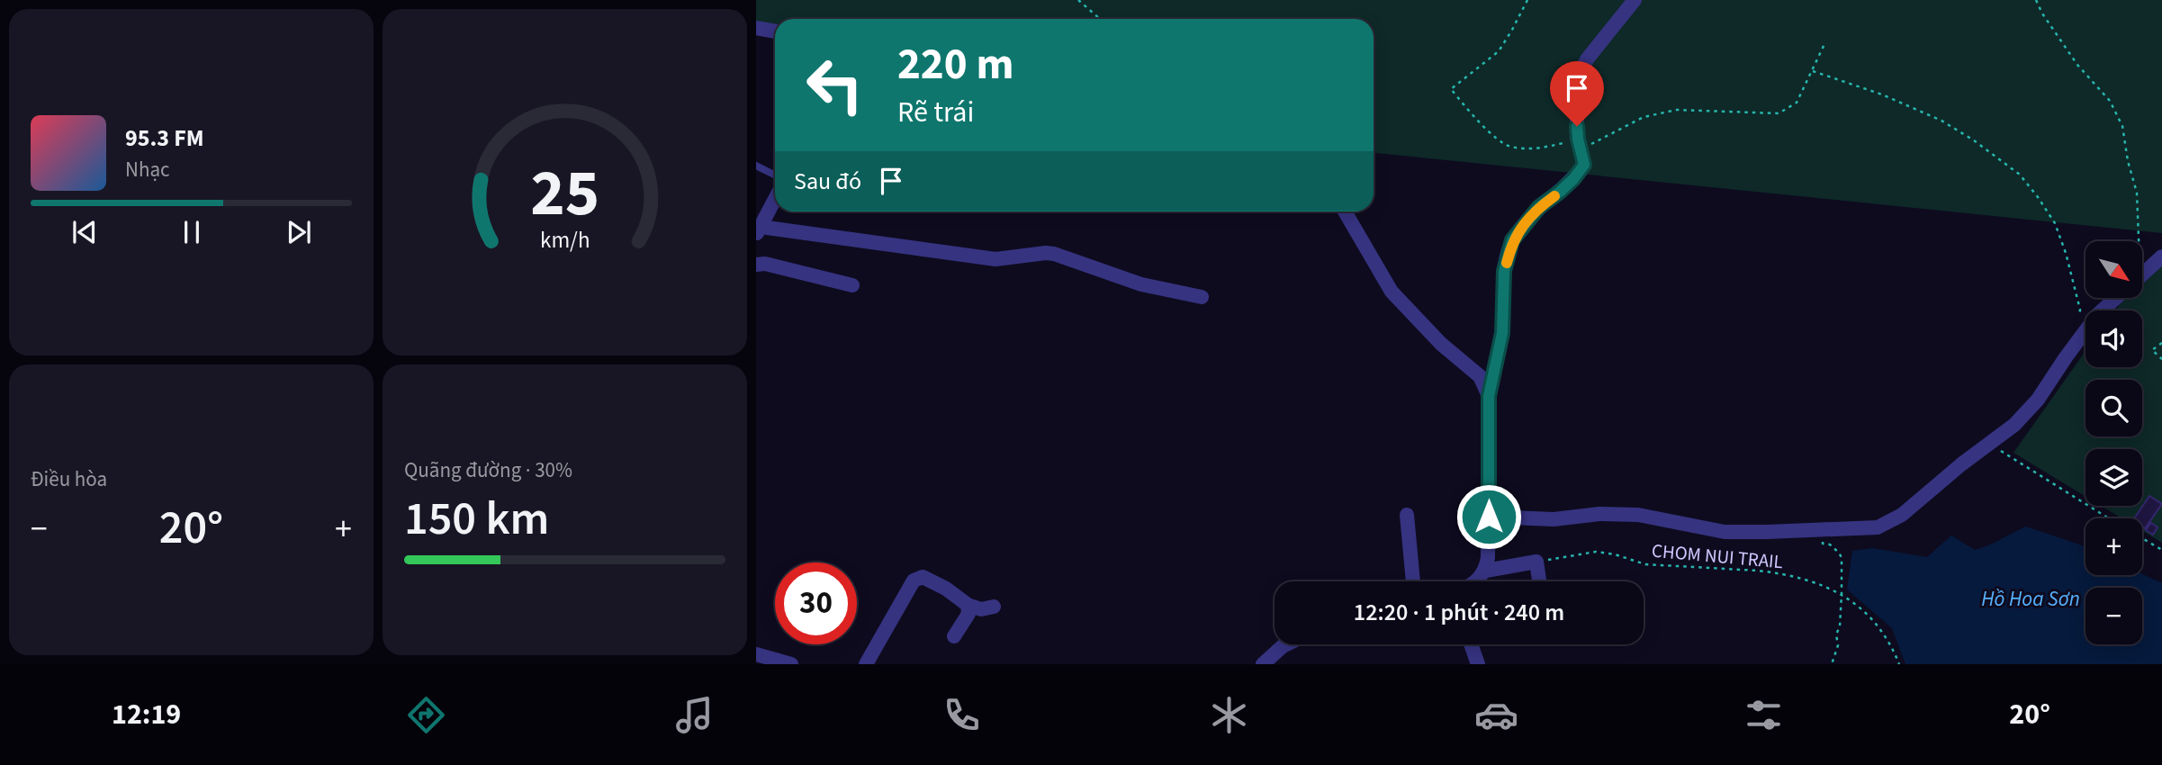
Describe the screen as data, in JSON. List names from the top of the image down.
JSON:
{
  "streets": {
    "path": ["CHOM NUI TRAIL"]
  },
  "water": ["Hồ Hoa Sơn"],
  "north": "bottom right",
  "page": {
    "turn": ["220 m", "Rẽ trái"],
    "song": ["95.3 FM", "Nhạc"],
    "then": "Sau đó",
    "map_buttons": ["+", "−"],
    "tile": [
      "Điều hòa",
      ["Quãng đường · 30%", "150 km"]
    ],
    "heat": ["−", "20°", "+"],
    "limit": "30",
    "trip": "12:20 · 1 phút · 240 m",
    "tabs": ["12:19", "20°"],
    "gauge": ["25", "km/h"]
  }
}
